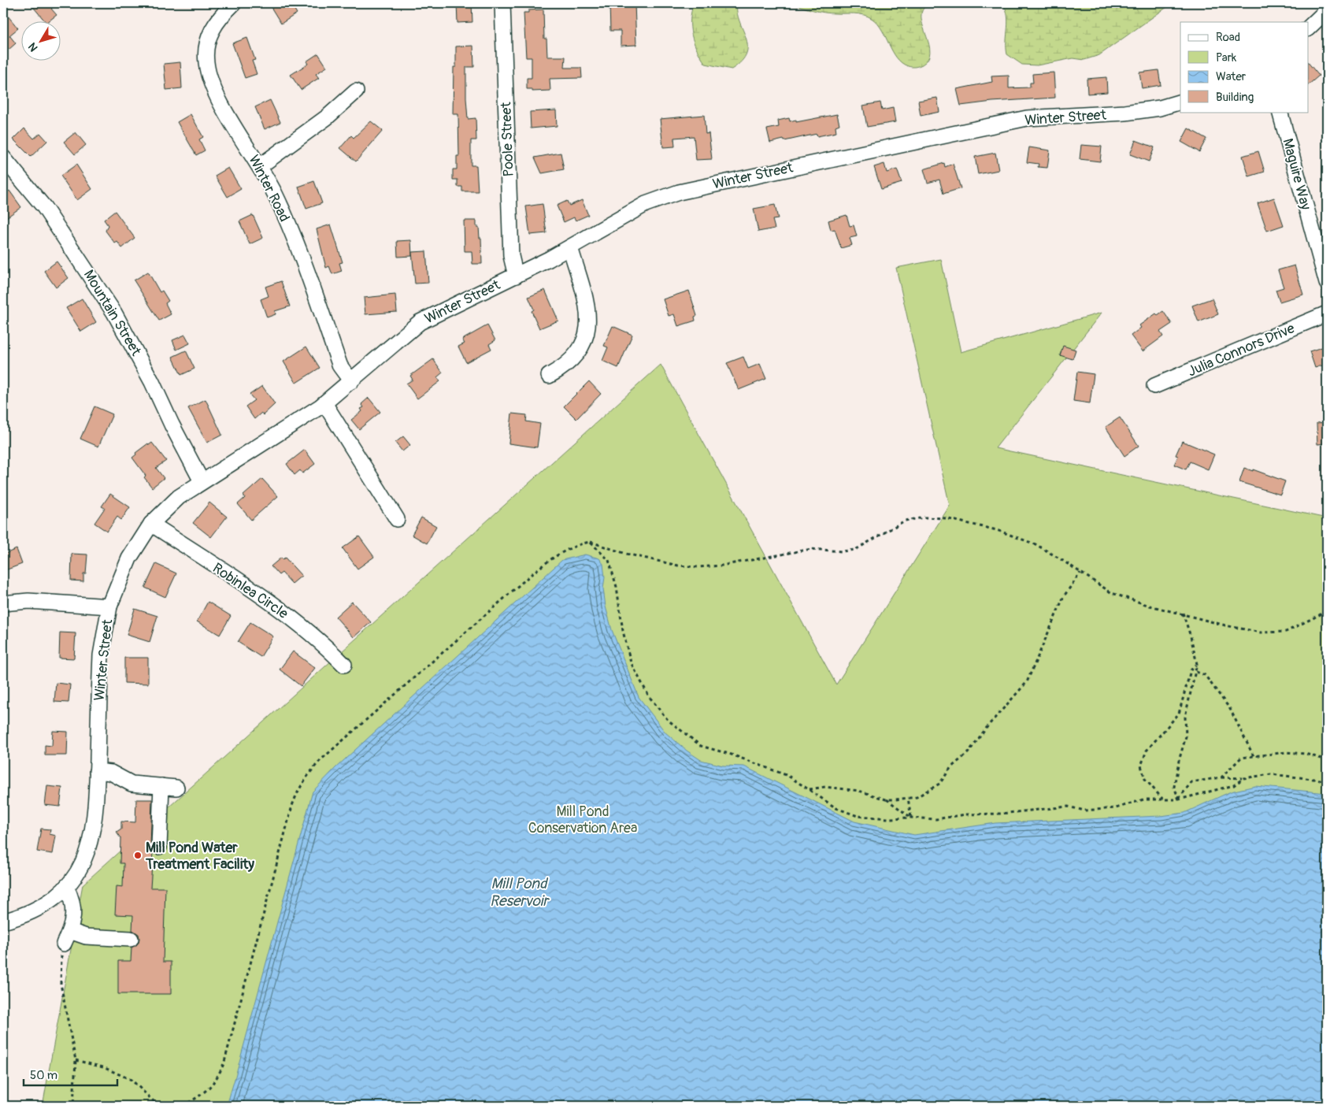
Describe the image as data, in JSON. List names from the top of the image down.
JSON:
{
  "streets": {
    "street": [
      "Winter Street",
      "Poole Street",
      "Maguire Way",
      "Winter Road",
      "Mountain Street",
      "Julia Connors Drive",
      "Robinlea Circle"
    ]
  },
  "crossings": [
    ["Winter Street", "Poole Street"],
    ["Winter Street", "Winter Road"],
    ["Winter Street", "Mountain Street"],
    ["Winter Street", "Robinlea Circle"]
  ],
  "water": ["Mill Pond Reservoir"],
  "parks": ["Mill Pond Conservation Area"],
  "places": ["Mill Pond Water Treatment Facility"],
  "legend": [
    "Road",
    "Park",
    "Water",
    "Building"
  ],
  "scale_bar": "50 m",
  "north": "bottom left"
}
